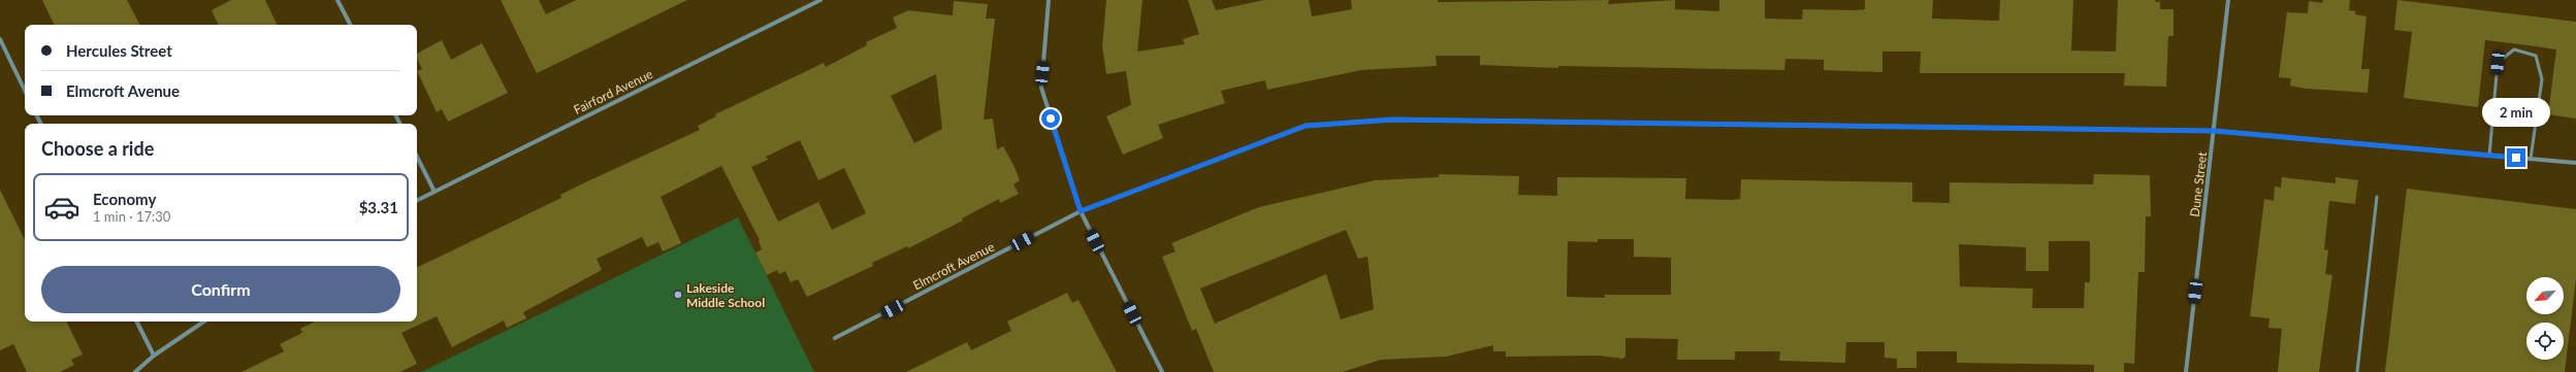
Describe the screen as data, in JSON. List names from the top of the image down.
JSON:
{
  "streets": {
    "street": ["Fairford Avenue", "Dune Street", "Elmcroft Avenue"]
  },
  "crossings": [
    ["Dune Street", "Elmcroft Avenue"]
  ],
  "places": ["Lakeside Middle School"],
  "north": "bottom left",
  "page": {
    "banner": ["Hercules Street", "Elmcroft Avenue"],
    "bubble": "2 min",
    "heading": "Choose a ride",
    "list": [
      {
        "name": "Economy",
        "note": "1 min · 17:30",
        "value": "$3.31"
      }
    ],
    "buttons": "Confirm"
  }
}
